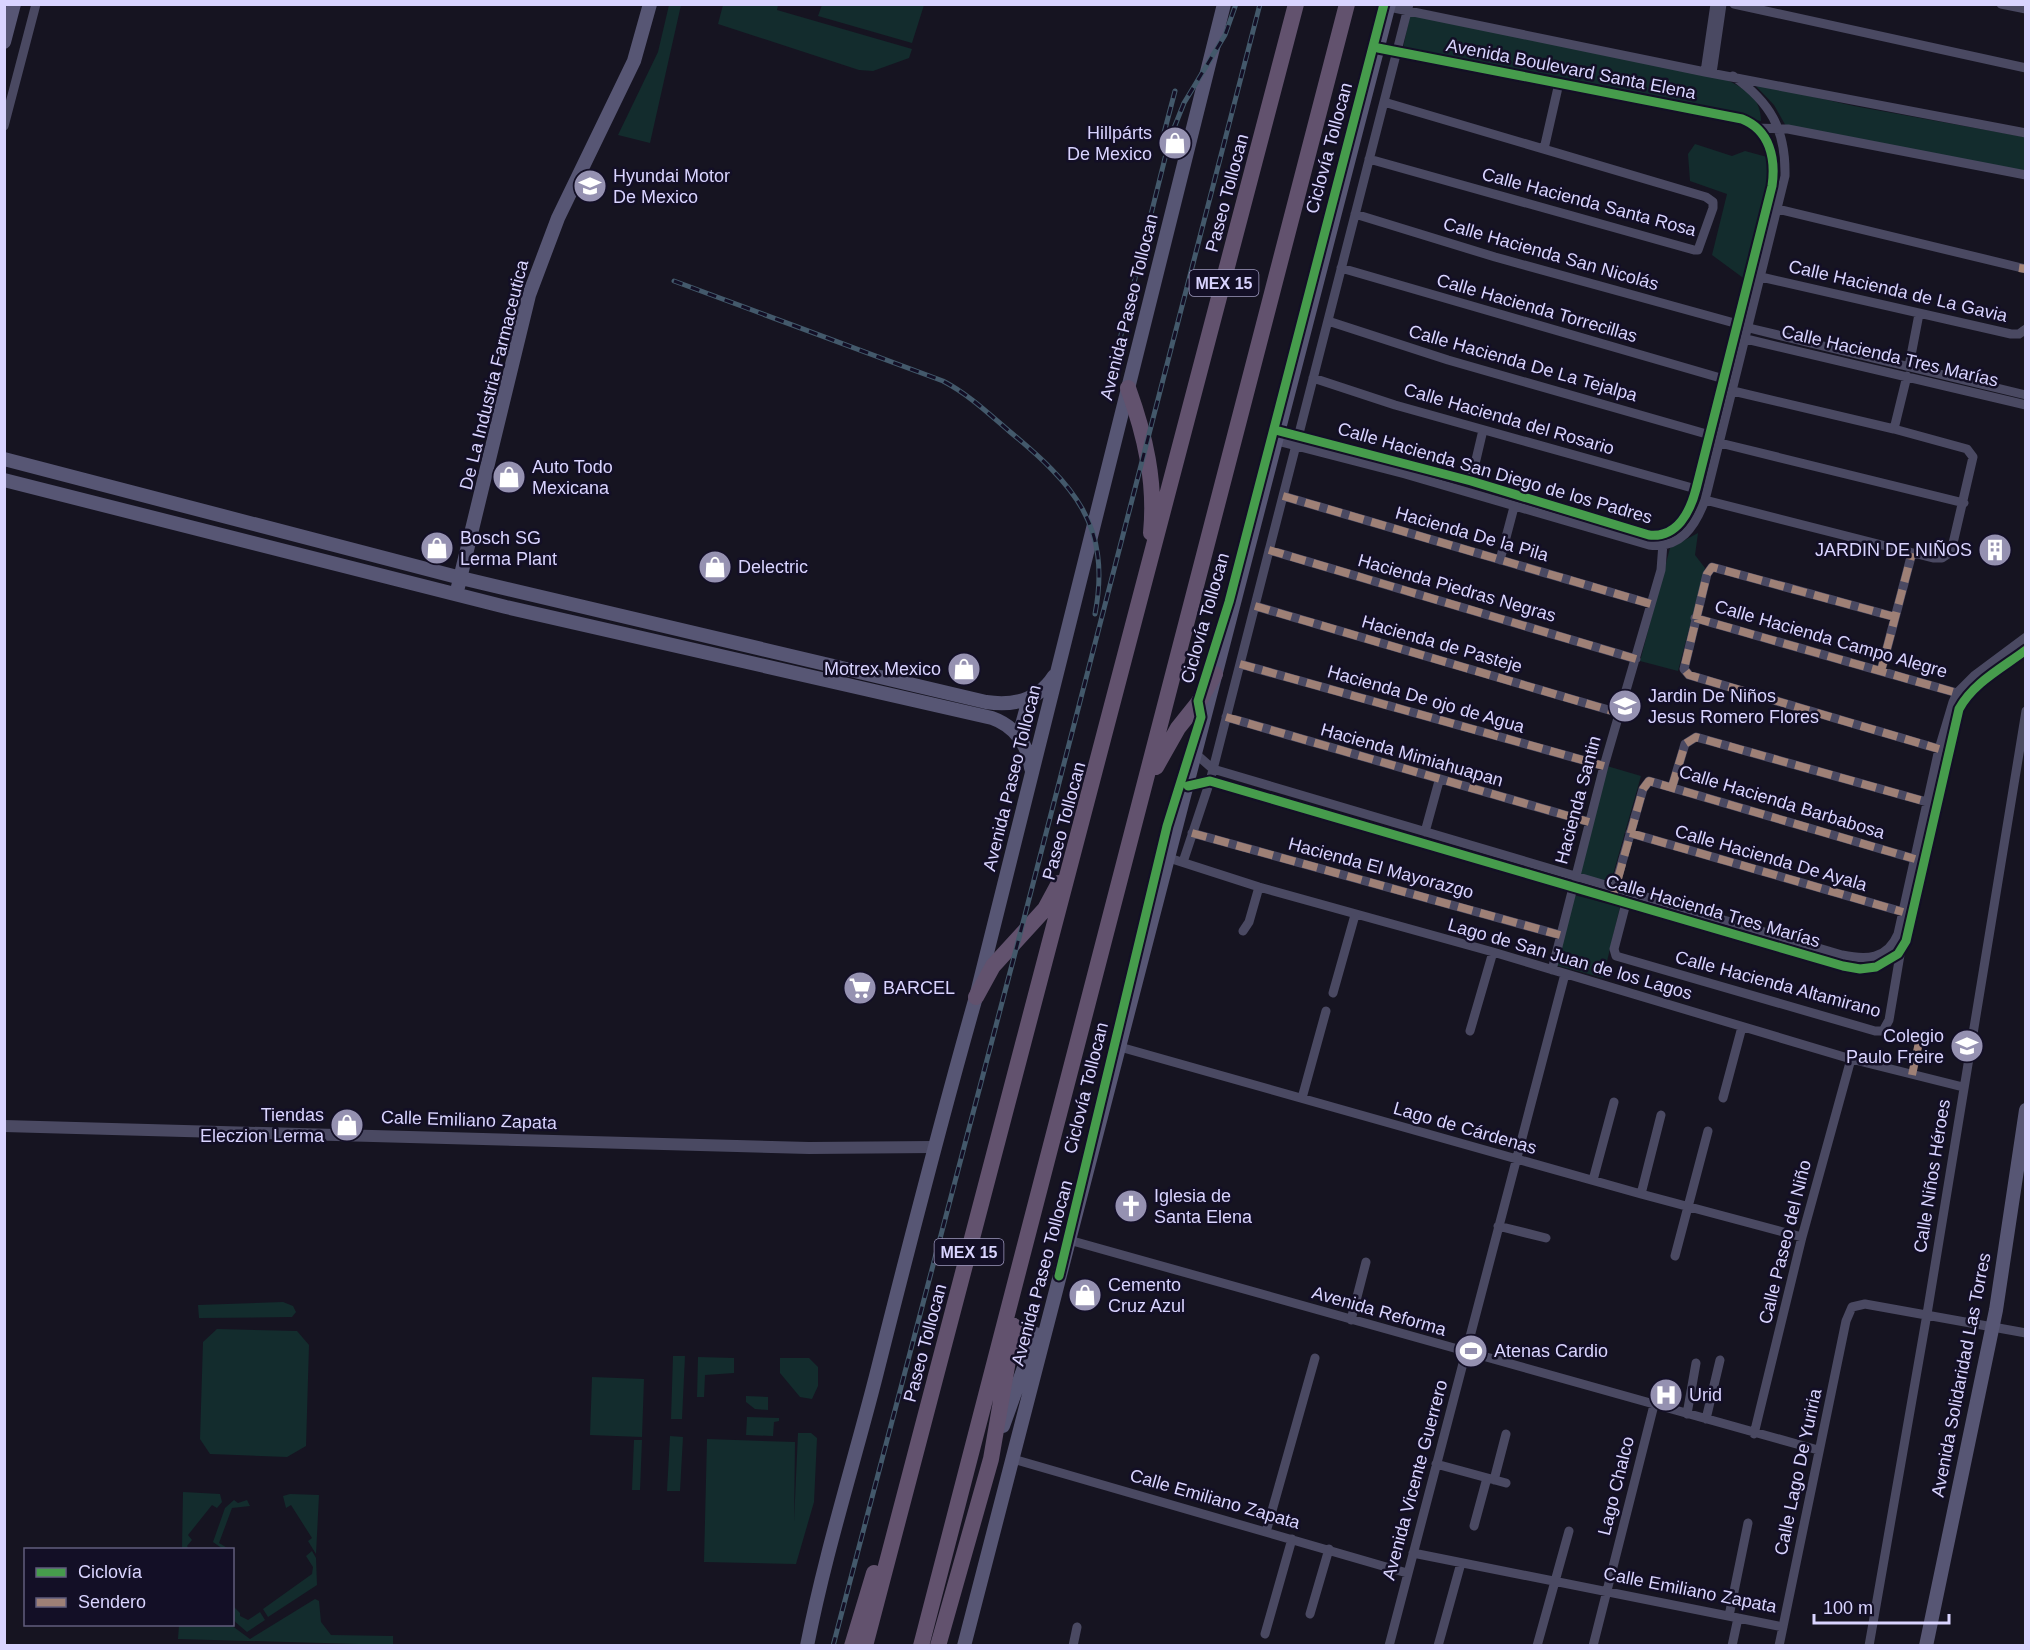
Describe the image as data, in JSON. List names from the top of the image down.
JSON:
{
  "streets": {
    "highway": ["Paseo Tollocan", "MEX 15"],
    "main road": ["Avenida Paseo Tollocan", "De La Industria Farmaceutica", "Avenida Solidaridad Las Torres"],
    "street": [
      "Avenida Boulevard Santa Elena",
      "Calle Hacienda Santa Rosa",
      "Calle Hacienda San Nicolás",
      "Calle Hacienda de La Gavia",
      "Calle Hacienda Torrecillas",
      "Calle Hacienda Tres Marías",
      "Calle Hacienda De La Tejalpa",
      "Calle Hacienda del Rosario",
      "Calle Hacienda San Diego de los Padres",
      "Hacienda De la Pila",
      "Hacienda Piedras Negras",
      "Calle Hacienda Campo Alegre",
      "Hacienda de Pasteje",
      "Hacienda De ojo de Agua",
      "Hacienda Mimiahuapan",
      "Hacienda Santin",
      "Calle Hacienda Barbabosa",
      "Calle Hacienda De Ayala",
      "Hacienda El Mayorazgo",
      "Lago de San Juan de los Lagos",
      "Calle Hacienda Altamirano",
      "Calle Emiliano Zapata",
      "Lago de Cárdenas",
      "Calle Niños Héroes",
      "Calle Paseo del Niño",
      "Avenida Reforma",
      "Calle Lago De Yuriria",
      "Avenida Vicente Guerrero",
      "Lago Chalco"
    ],
    "cycle path": ["Ciclovía Tollocan"]
  },
  "crossings": [
    ["Avenida Boulevard Santa Elena", "Avenida Paseo Tollocan"],
    ["Avenida Boulevard Santa Elena", "Calle Hacienda San Diego de los Padres"],
    ["Calle Hacienda San Nicolás", "Calle Hacienda San Diego de los Padres"],
    ["Calle Hacienda de La Gavia", "Calle Hacienda San Diego de los Padres"],
    ["Avenida Paseo Tollocan", "Calle Hacienda Tres Marías"],
    ["Avenida Paseo Tollocan", "Calle Hacienda San Diego de los Padres"],
    ["Avenida Paseo Tollocan", "Lago de San Juan de los Lagos"],
    ["Avenida Paseo Tollocan", "Calle Emiliano Zapata"],
    ["Avenida Paseo Tollocan", "Lago de Cárdenas"],
    ["Avenida Paseo Tollocan", "Avenida Reforma"],
    ["Calle Hacienda Torrecillas", "Calle Hacienda San Diego de los Padres"],
    ["Calle Hacienda Tres Marías", "Calle Hacienda San Diego de los Padres"],
    ["Calle Hacienda Tres Marías", "Calle Hacienda Campo Alegre"],
    ["Calle Hacienda Tres Marías", "Hacienda Santin"],
    ["Calle Hacienda Tres Marías", "Calle Hacienda Barbabosa"],
    ["Calle Hacienda Tres Marías", "Calle Hacienda De Ayala"],
    ["Calle Hacienda Tres Marías", "Calle Hacienda Altamirano"],
    ["Calle Hacienda De La Tejalpa", "Calle Hacienda San Diego de los Padres"],
    ["Calle Hacienda del Rosario", "Calle Hacienda San Diego de los Padres"],
    ["Calle Hacienda San Diego de los Padres", "Hacienda Santin"],
    ["Hacienda De la Pila", "Hacienda Santin"],
    ["Hacienda Piedras Negras", "Hacienda Santin"],
    ["Hacienda de Pasteje", "Hacienda Santin"],
    ["Hacienda De ojo de Agua", "Hacienda Santin"],
    ["Hacienda Mimiahuapan", "Hacienda Santin"],
    ["Hacienda Santin", "Hacienda El Mayorazgo"],
    ["Hacienda Santin", "Lago de San Juan de los Lagos"],
    ["Calle Hacienda Barbabosa", "Calle Hacienda De Ayala"],
    ["Lago de San Juan de los Lagos", "Calle Niños Héroes"],
    ["Lago de San Juan de los Lagos", "Calle Paseo del Niño"],
    ["Lago de San Juan de los Lagos", "Avenida Vicente Guerrero"],
    ["Calle Emiliano Zapata", "Calle Lago De Yuriria"],
    ["Calle Emiliano Zapata", "Avenida Vicente Guerrero"],
    ["Calle Emiliano Zapata", "Lago Chalco"],
    ["Lago de Cárdenas", "Calle Paseo del Niño"],
    ["Lago de Cárdenas", "Avenida Vicente Guerrero"],
    ["Calle Niños Héroes", "Calle Lago De Yuriria"],
    ["Calle Paseo del Niño", "Avenida Reforma"],
    ["Avenida Reforma", "Calle Lago De Yuriria"],
    ["Avenida Reforma", "Avenida Vicente Guerrero"],
    ["Avenida Reforma", "Lago Chalco"]
  ],
  "places": {
    "shop": [
      "Hillpárts De Mexico",
      "Auto Todo Mexicana",
      "Bosch SG Lerma Plant",
      "Delectric",
      "Motrex Mexico",
      "Tiendas Eleczion Lerma",
      "Cemento Cruz Azul"
    ],
    "school or university": ["Hyundai Motor De Mexico", "Jardin De Niños Jesus Romero Flores", "Colegio Paulo Freire"],
    "building": ["JARDIN DE NIÑOS"],
    "supermarket": ["BARCEL"],
    "church": ["Iglesia de Santa Elena"],
    "sports": ["Atenas Cardio"],
    "hospital": ["Urid"]
  },
  "legend": ["Ciclovía", "Sendero"],
  "scale_bar": "100 m"
}
